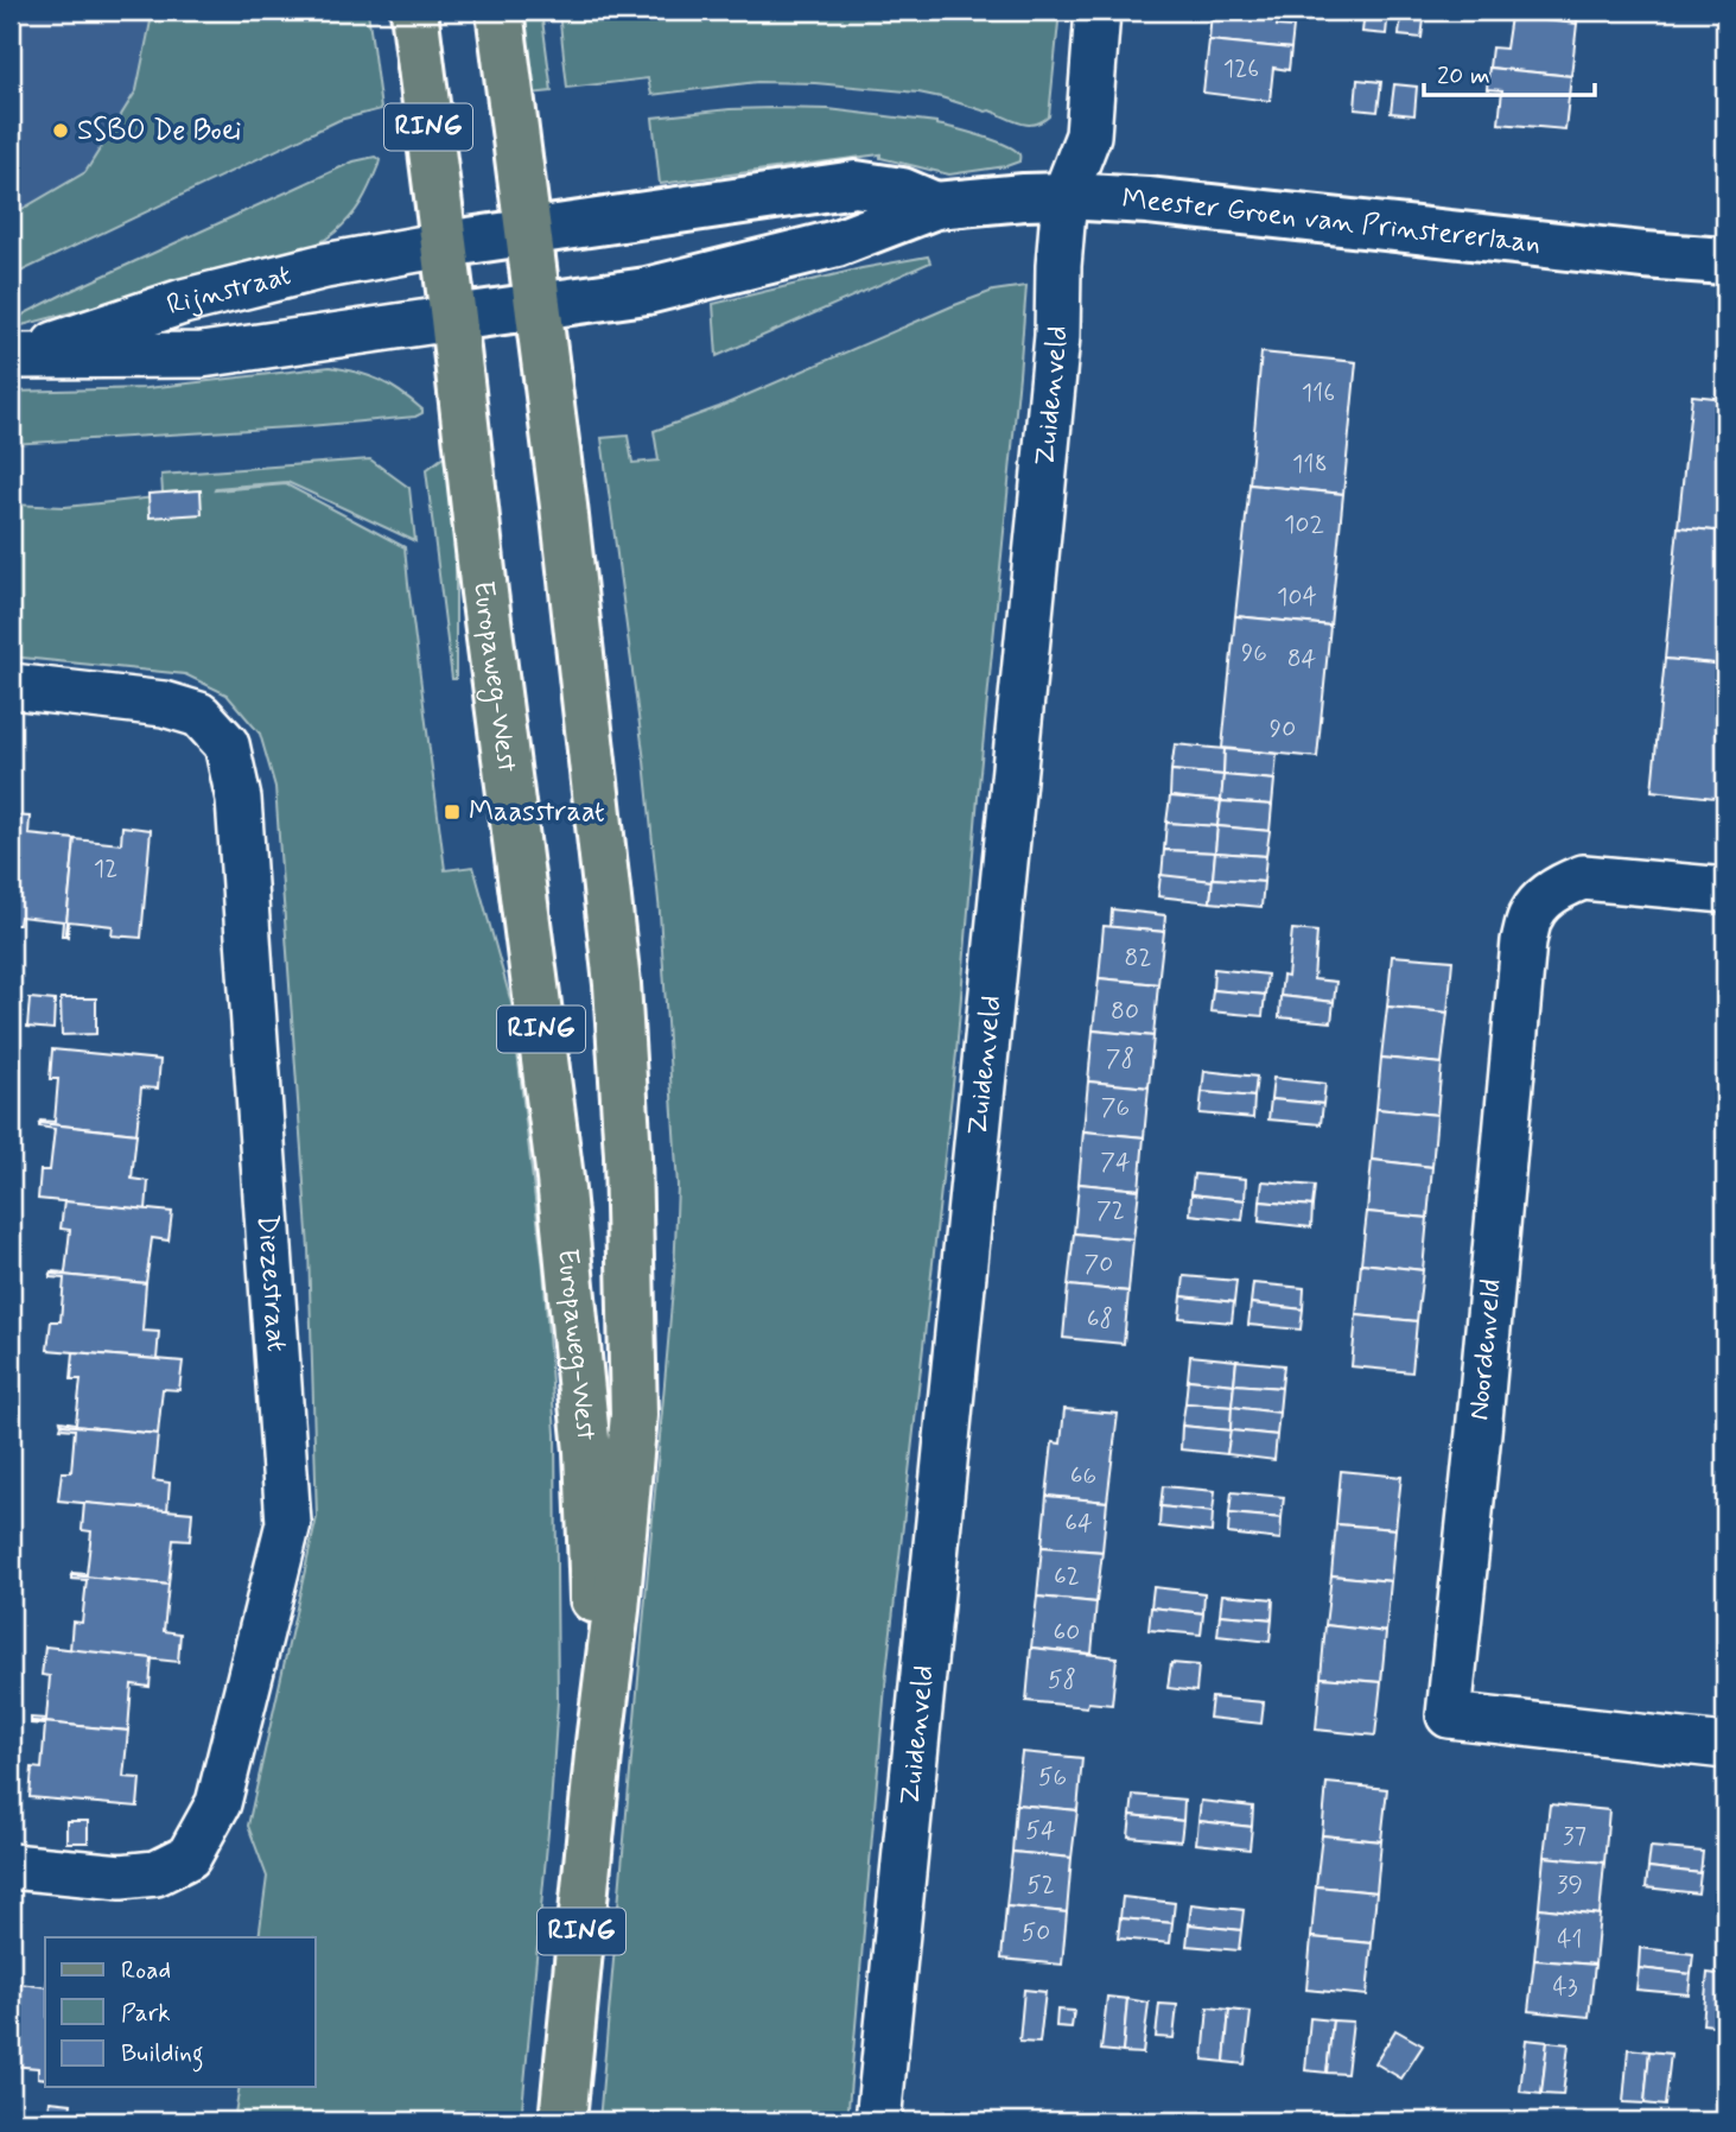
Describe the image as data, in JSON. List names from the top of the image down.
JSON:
{
  "streets": {
    "main road": ["RING", "Europaweg-West"],
    "street": [
      "Meester Groen van Prinstererlaan",
      "Rijnstraat",
      "Zuidenveld",
      "Diezestraat",
      "Noordenveld"
    ]
  },
  "crossings": [
    ["Meester Groen van Prinstererlaan", "Rijnstraat"],
    ["Meester Groen van Prinstererlaan", "Zuidenveld"],
    ["Meester Groen van Prinstererlaan", "Europaweg-West"],
    ["Rijnstraat", "Europaweg-West"]
  ],
  "places": {
    "other": ["SSBO De Boei"],
    "transit": ["Maasstraat"]
  },
  "house_numbers": [
    "126",
    "116",
    "118",
    "102",
    "104",
    "96",
    "84",
    "90",
    "12",
    "82",
    "80",
    "78",
    "76",
    "74",
    "72",
    "70",
    "68",
    "66",
    "64",
    "62",
    "60",
    "58",
    "56",
    "54",
    "37",
    "52",
    "39",
    "50",
    "41",
    "43"
  ],
  "legend": ["Road", "Park", "Building"],
  "scale_bar": "20 m"
}
